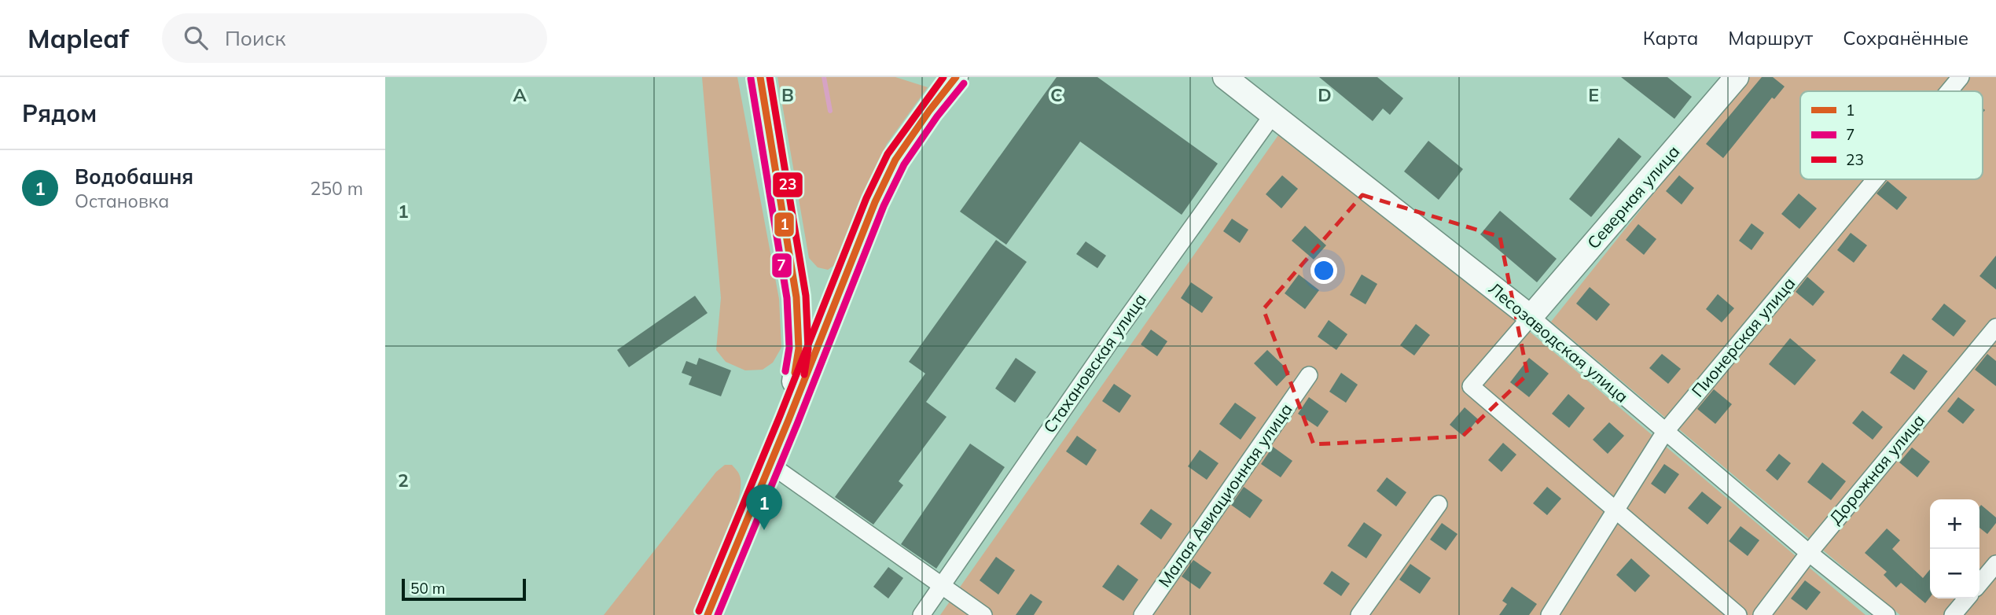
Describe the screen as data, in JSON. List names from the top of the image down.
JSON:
{
  "streets": {
    "main road": ["Северная улица", "Лесозаводская улица"],
    "street": [
      "Пионерская улица",
      "Стахановская улица",
      "Дорожная улица",
      "Малая Авиационная улица"
    ]
  },
  "crossings": [
    ["Северная улица", "Лесозаводская улица"],
    ["Пионерская улица", "Лесозаводская улица"],
    ["Лесозаводская улица", "Стахановская улица"],
    ["Лесозаводская улица", "Дорожная улица"]
  ],
  "lines": ["transit line 1", "transit line 23", "transit line 7"],
  "legend": ["1", "7", "23"],
  "scale_bar": "50 m",
  "page": {
    "header": "Mapleaf",
    "search": "Поиск",
    "nav": ["Карта", "Маршрут", "Сохранённые"],
    "heading": "Рядом",
    "list": [
      {
        "mark": "1",
        "name": "Водобашня",
        "note": "Остановка",
        "value": "250 m"
      }
    ],
    "pins": "1",
    "map_buttons": ["+", "−"],
    "scale": "50 m"
  },
  "grid": {
    "columns": [
      "A",
      "B",
      "C",
      "D",
      "E"
    ],
    "rows": ["1", "2"]
  }
}
